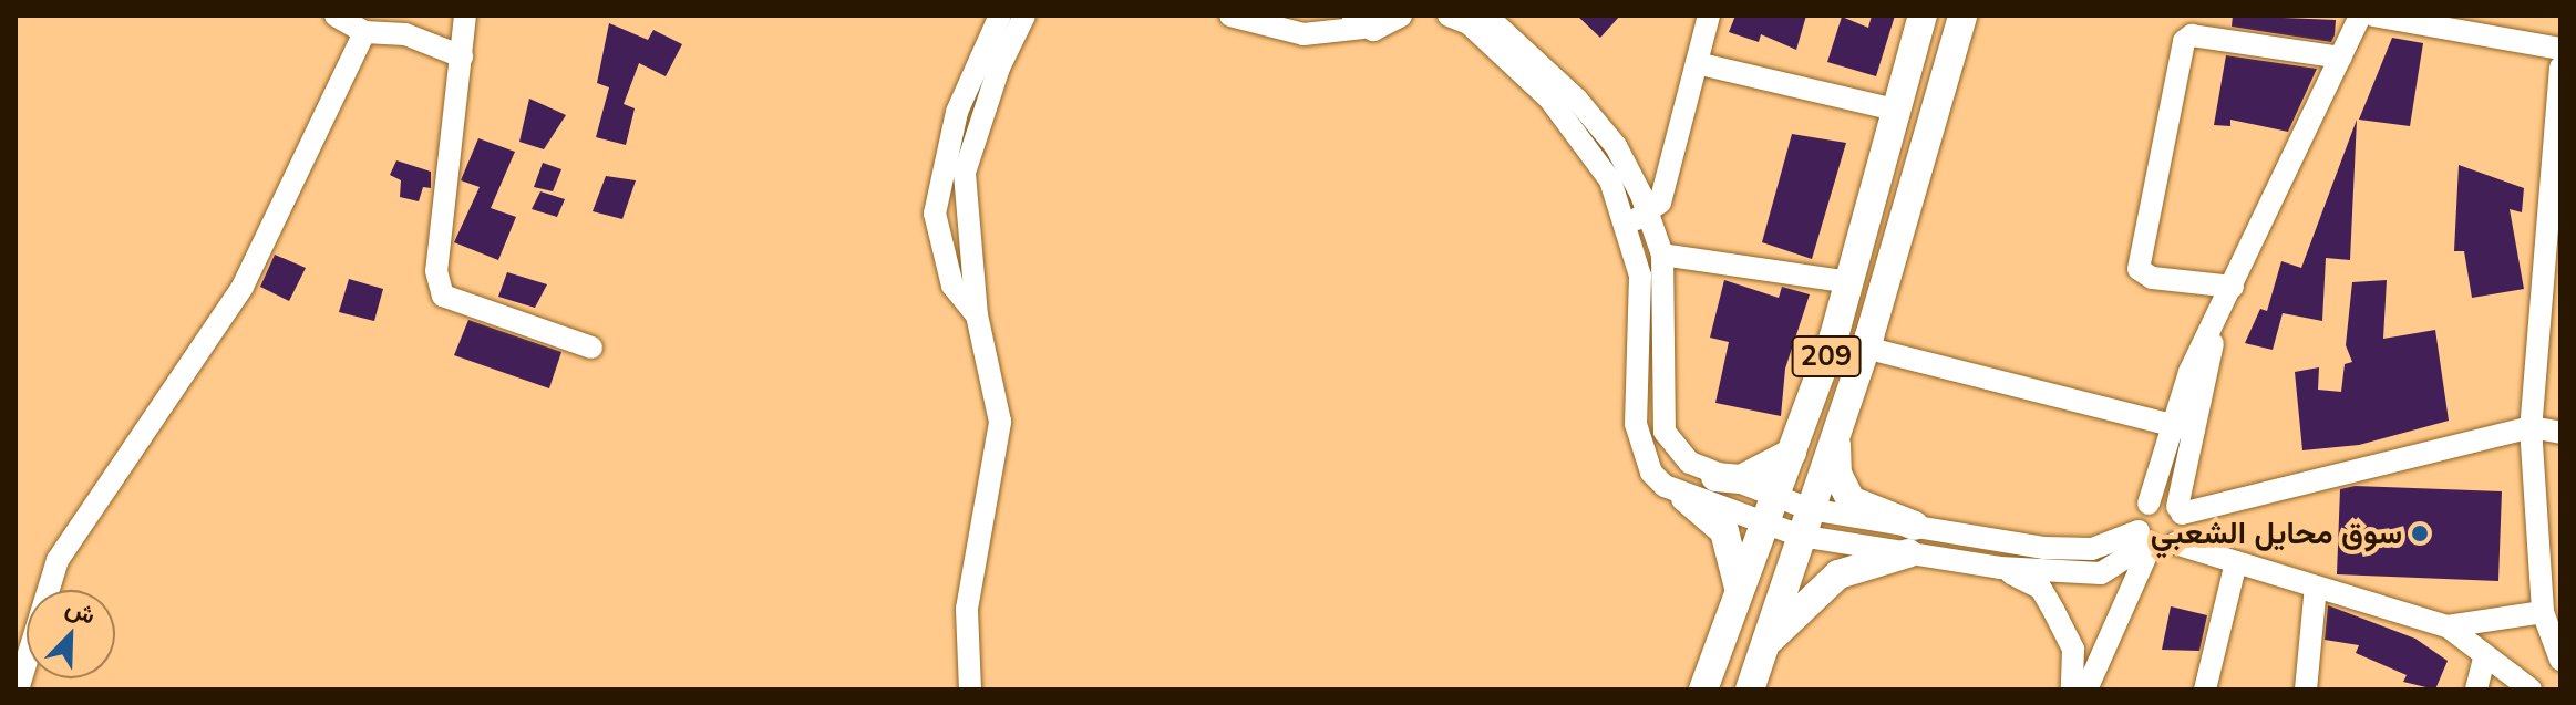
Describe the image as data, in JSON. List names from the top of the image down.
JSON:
{
  "streets": {
    "main road": ["209"]
  },
  "places": ["سوق محايل الشعبي"],
  "north": "top right"
}
